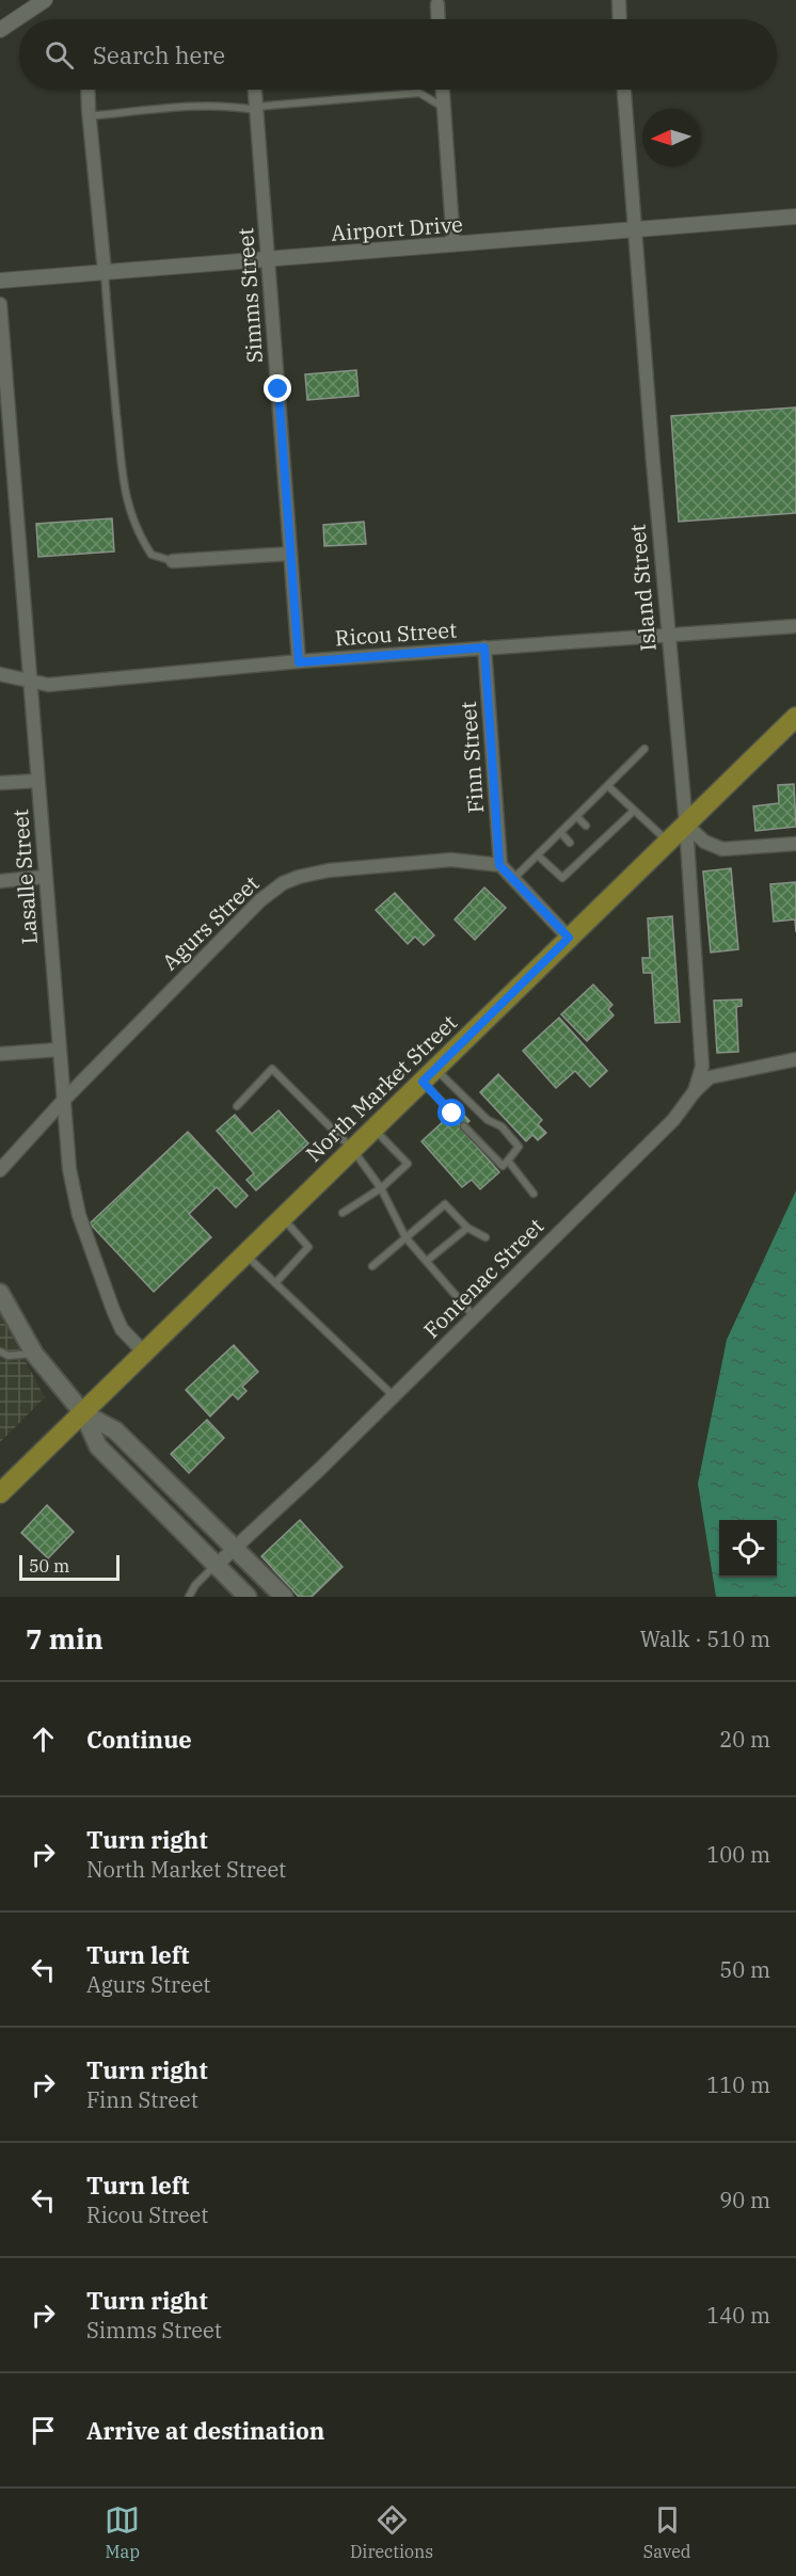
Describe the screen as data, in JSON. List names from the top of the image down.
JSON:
{
  "streets": {
    "main road": ["North Market Street"],
    "street": [
      "Airport Drive",
      "Simms Street",
      "Island Street",
      "Ricou Street",
      "Finn Street",
      "Lasalle Street",
      "Agurs Street",
      "Fontenac Street"
    ]
  },
  "crossings": [
    ["Airport Drive", "Simms Street"],
    ["Airport Drive", "Island Street"],
    ["Simms Street", "Ricou Street"],
    ["Island Street", "Ricou Street"],
    ["Island Street", "North Market Street"],
    ["Island Street", "Fontenac Street"],
    ["Ricou Street", "Finn Street"],
    ["Ricou Street", "Lasalle Street"],
    ["Finn Street", "Agurs Street"],
    ["Lasalle Street", "Agurs Street"],
    ["Lasalle Street", "North Market Street"]
  ],
  "scale_bar": "50 m",
  "north": "left",
  "page": {
    "search": "Search here",
    "scale": "50 m",
    "heading": ["7 min", "Walk · 510 m"],
    "list": [
      ["Continue", "20 m"],
      ["Turn right", "North Market Street", "100 m"],
      ["Turn left", "Agurs Street", "50 m"],
      ["Turn right", "Finn Street", "110 m"],
      ["Turn left", "Ricou Street", "90 m"],
      ["Turn right", "Simms Street", "140 m"],
      "Arrive at destination"
    ],
    "nav": ["Map", "Directions", "Saved"]
  }
}
